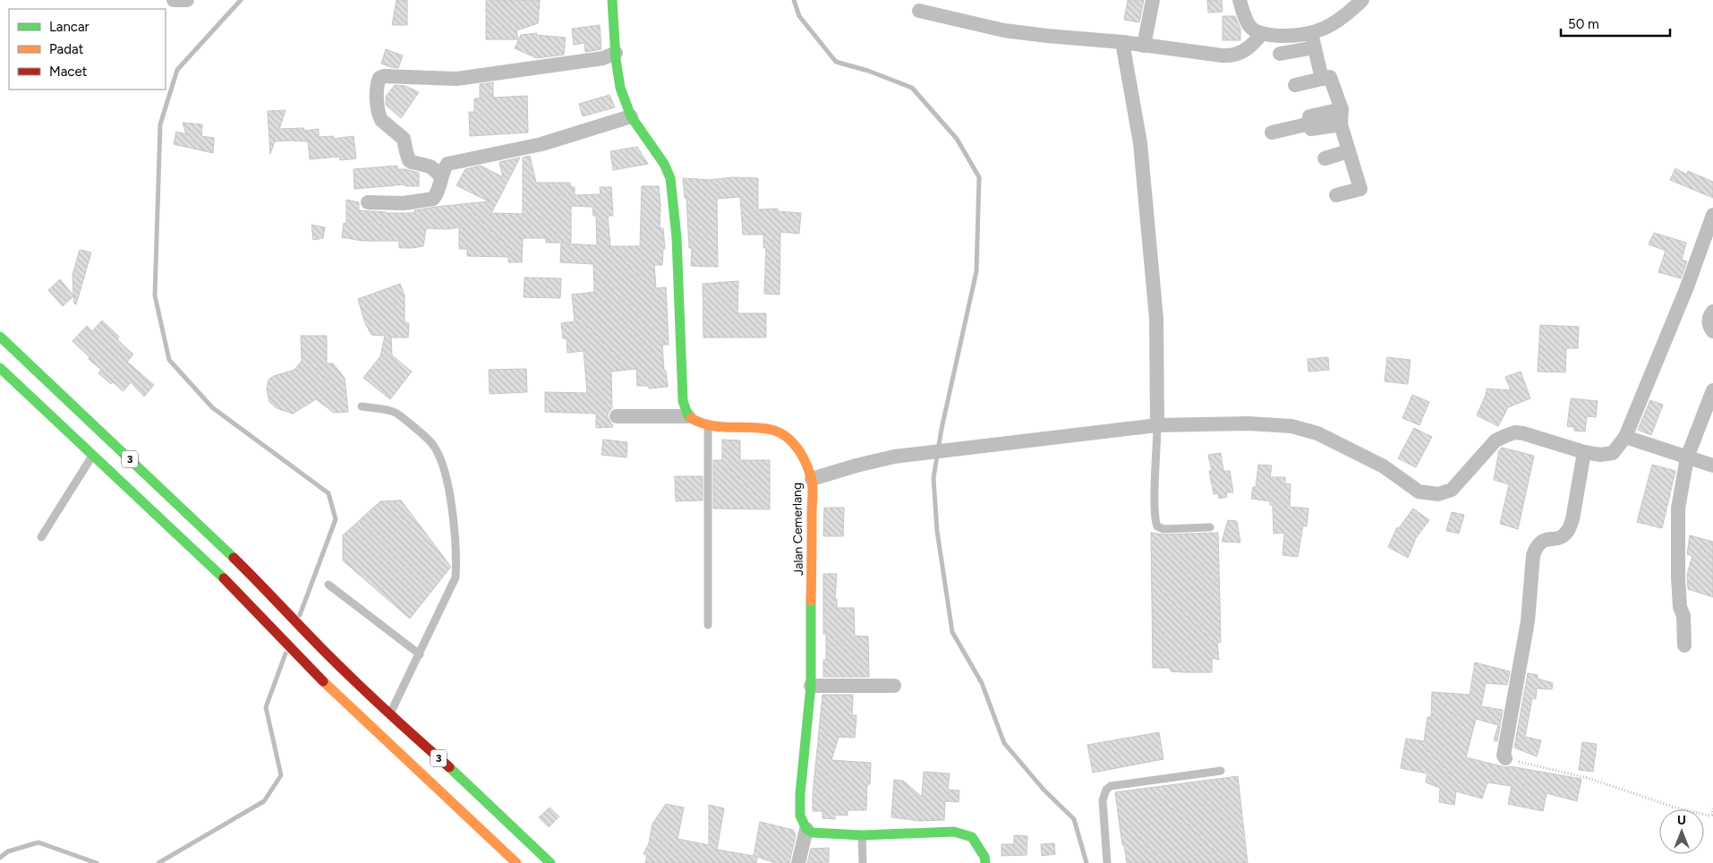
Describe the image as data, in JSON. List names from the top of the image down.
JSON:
{
  "streets": {
    "main road": ["3", "Jalan Cemerlang"]
  },
  "legend": ["Lancar", "Padat", "Macet"],
  "scale_bar": "50 m",
  "north": "top"
}
